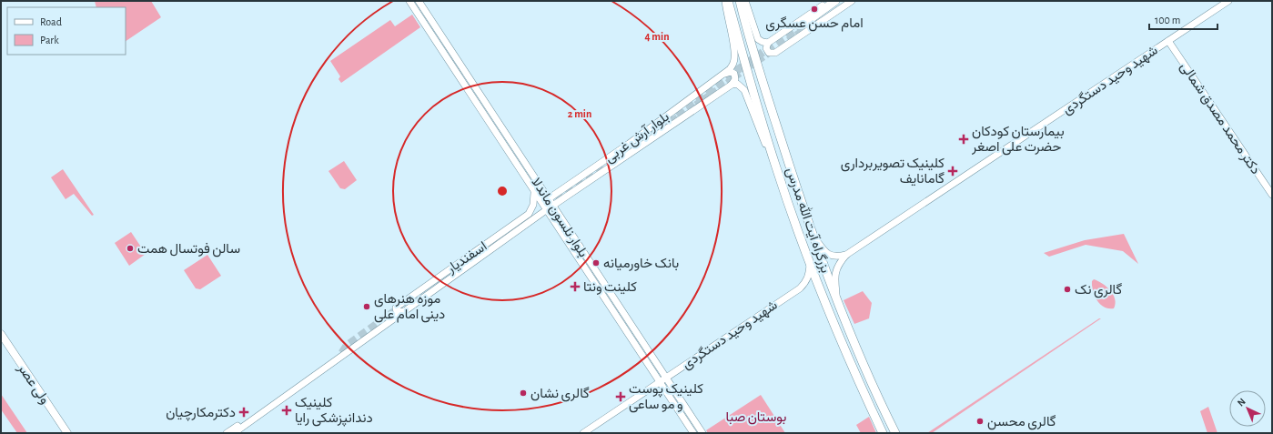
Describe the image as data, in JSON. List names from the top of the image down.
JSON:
{
  "streets": {
    "highway": ["بزرگراه آیت الله مدرس"],
    "main road": [
      "شهید وحید دستگردی",
      "دکتر محمد مصدق شمالی",
      "بلوار آرش غربی",
      "بلوار نلسون ماندلا",
      "اسفندیار",
      "ولی عصر"
    ]
  },
  "crossings": [
    ["شهید وحید دستگردی", "دکتر محمد مصدق شمالی"],
    ["شهید وحید دستگردی", "بلوار نلسون ماندلا"],
    ["شهید وحید دستگردی", "بزرگراه آیت الله مدرس"],
    ["بلوار آرش غربی", "بلوار نلسون ماندلا"],
    ["بلوار آرش غربی", "اسفندیار"],
    ["بلوار نلسون ماندلا", "اسفندیار"]
  ],
  "parks": ["بوستان صبا"],
  "places": {
    "other": [
      "امام حسن عسگری",
      "سالن فوتسال همت",
      "بانک خاورمیانه",
      "گالری نک",
      "موزه هنرهای دینی امام علی",
      "گالری نشان",
      "گالری محسن"
    ],
    "health": [
      "بیمارستان کودکان حضرت علی اصغر",
      "کلینیک تصویربرداری گامانایف",
      "کلینت ونتا",
      "کلینیک پوست و مو ساعی",
      "کلینیک دندانپزشکی رایا",
      "دكترمكارچيان"
    ]
  },
  "legend": ["Road", "Park"],
  "scale_bar": "100 m",
  "north": "top left",
  "rings": ["4 min", "2 min"]
}
